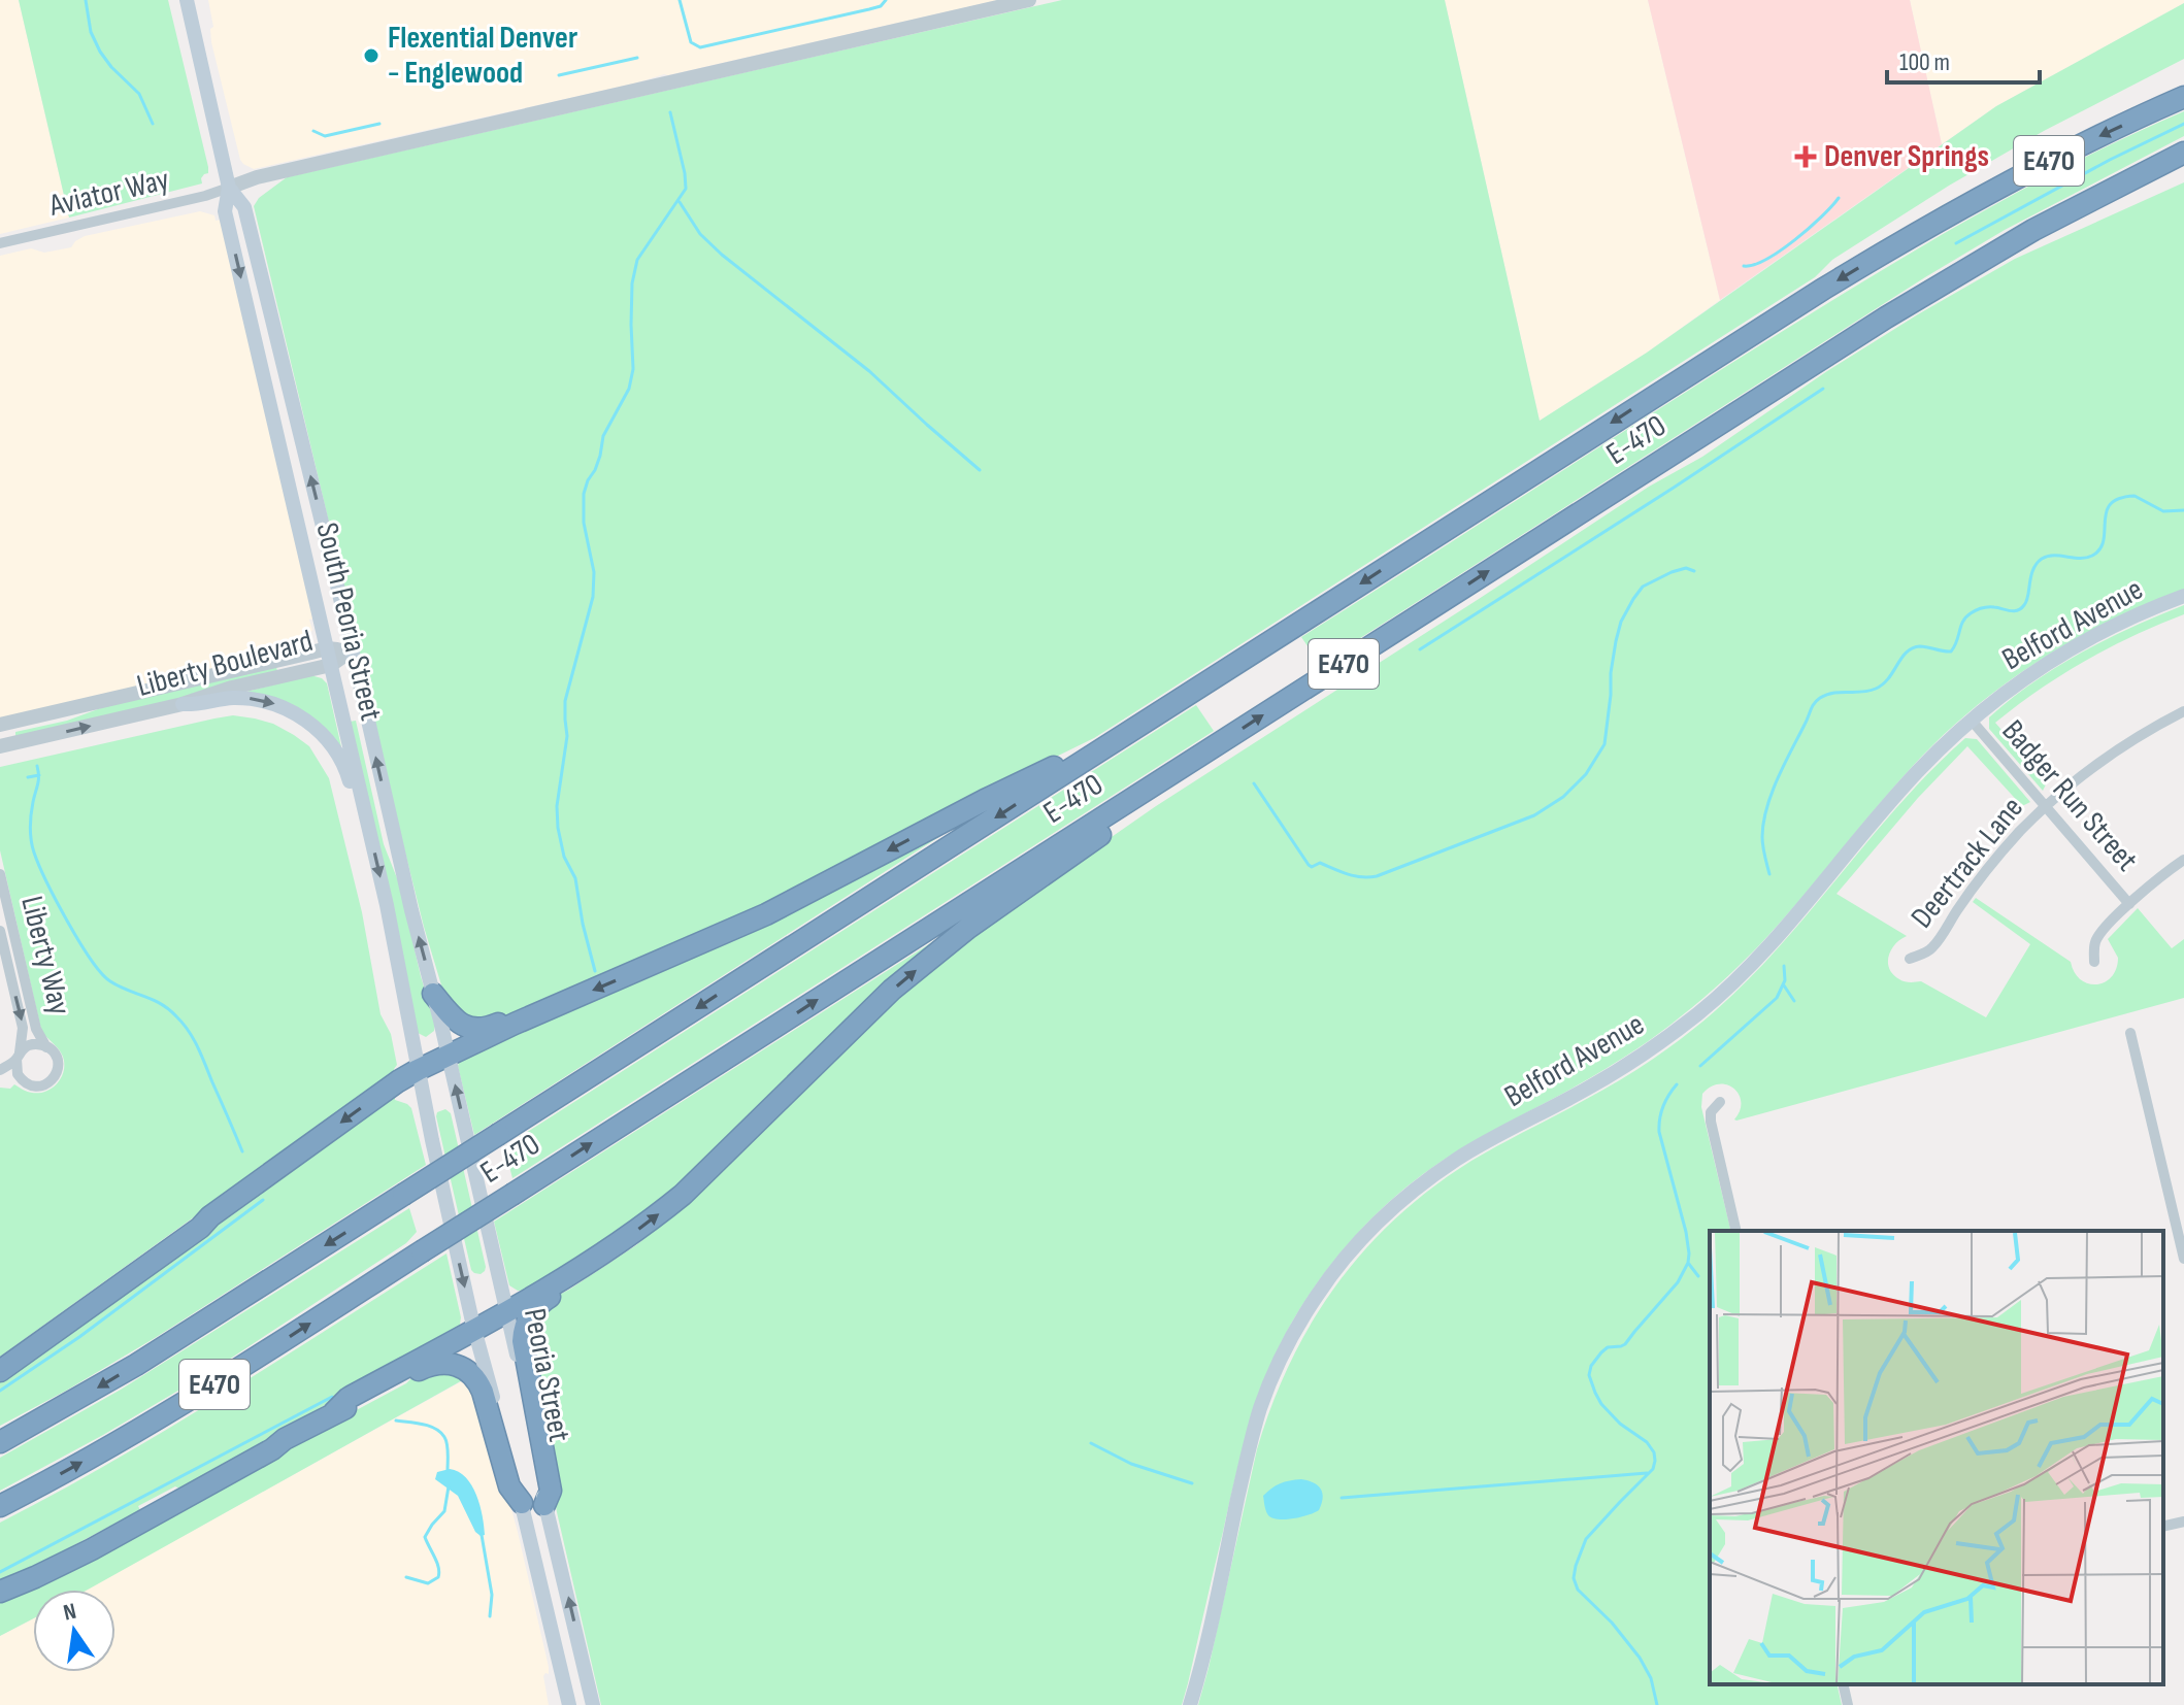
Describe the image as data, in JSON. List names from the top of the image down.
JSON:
{
  "streets": {
    "highway": ["E470", "E-470"],
    "main road": ["South Peoria Street", "Belford Avenue", "Peoria Street"],
    "street": [
      "Aviator Way",
      "Liberty Boulevard",
      "Badger Run Street",
      "Deertrack Lane",
      "Liberty Way"
    ]
  },
  "crossings": [
    ["Aviator Way", "South Peoria Street"],
    ["South Peoria Street", "Liberty Boulevard"],
    ["South Peoria Street", "Peoria Street"],
    ["Belford Avenue", "Badger Run Street"],
    ["Badger Run Street", "Deertrack Lane"]
  ],
  "places": {
    "other": ["Flexential Denver - Englewood"],
    "health": ["Denver Springs"]
  },
  "scale_bar": "100 m",
  "north": "top"
}
